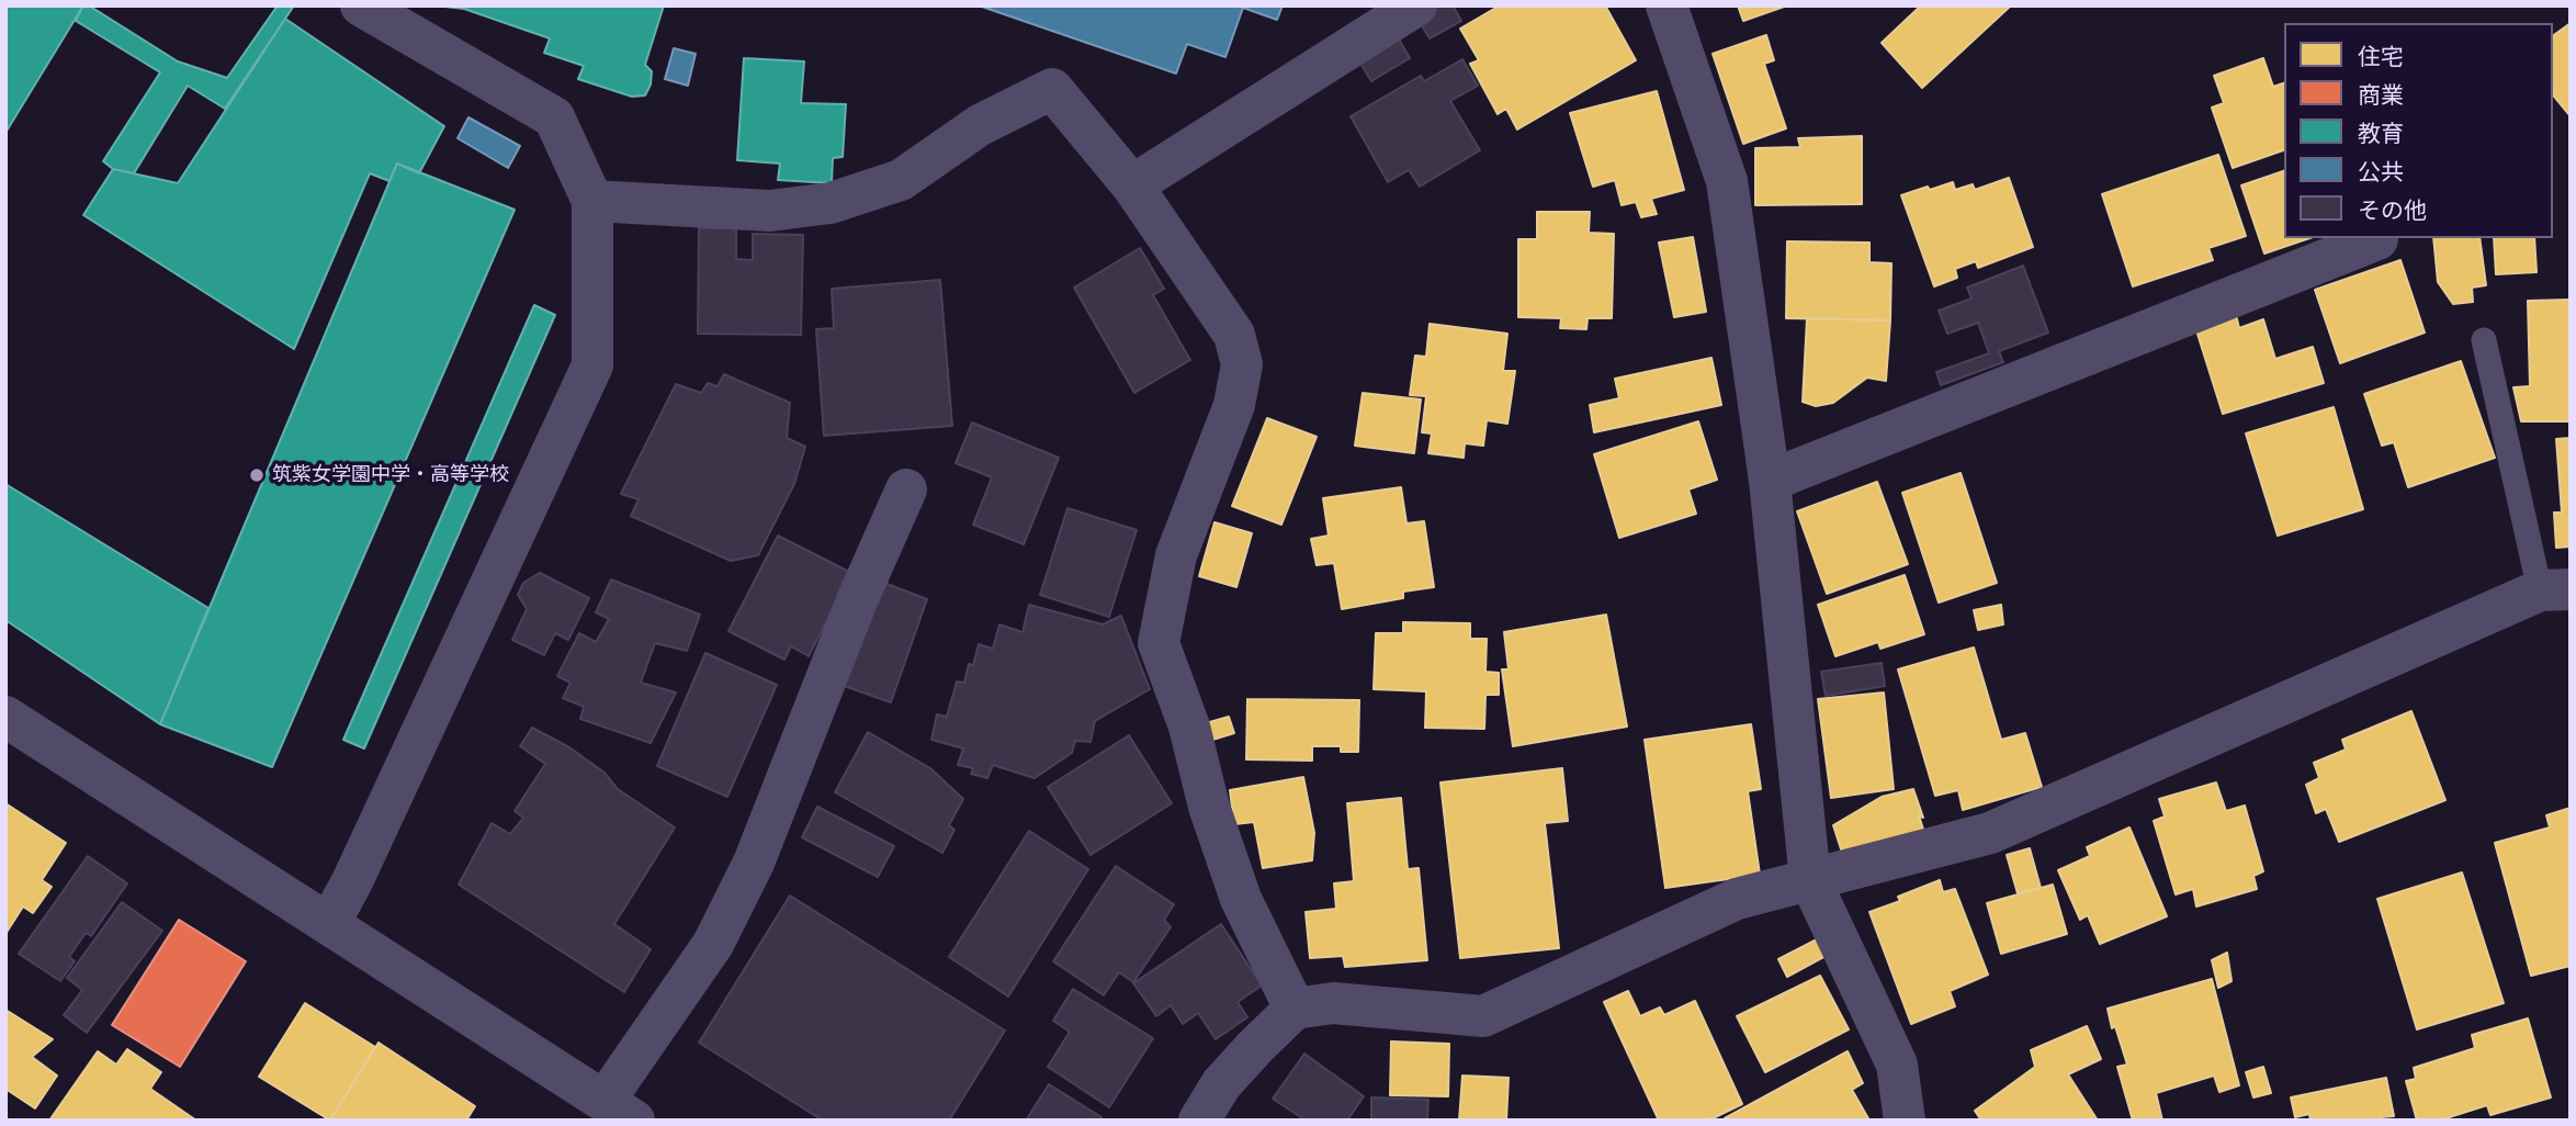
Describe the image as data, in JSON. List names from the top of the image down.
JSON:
{
  "places": ["筑紫女学園中学・高等学校"],
  "legend": [
    "住宅",
    "商業",
    "教育",
    "公共",
    "その他"
  ]
}
